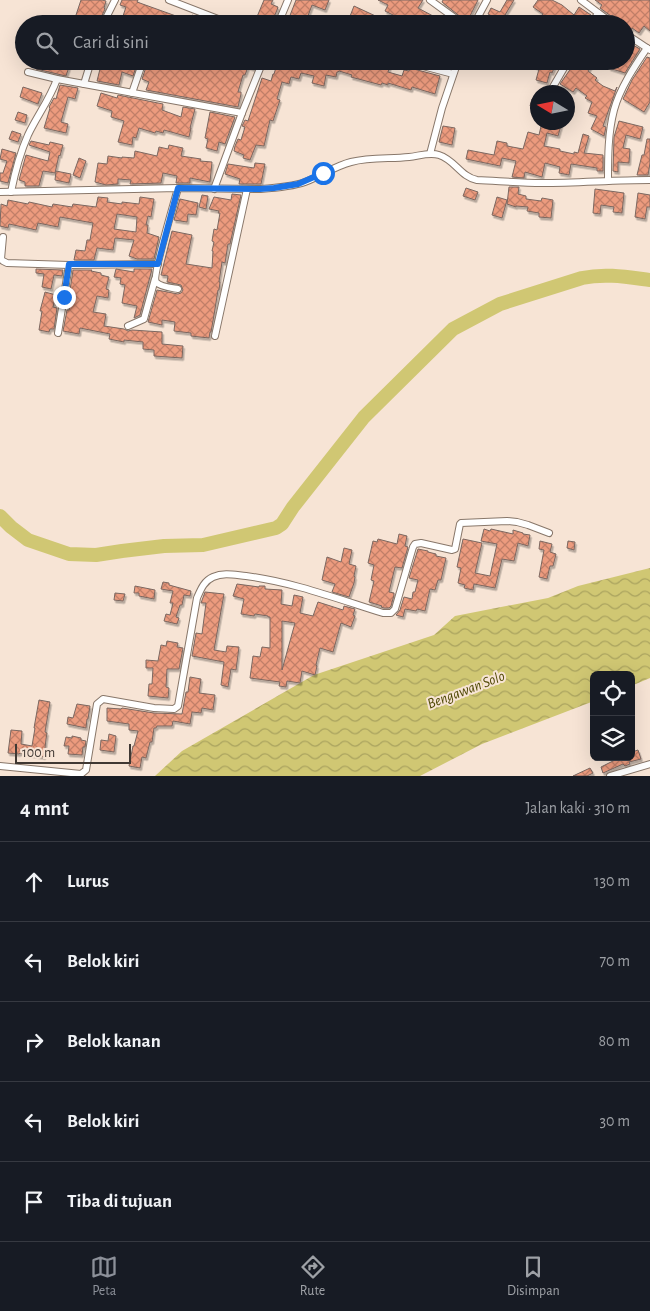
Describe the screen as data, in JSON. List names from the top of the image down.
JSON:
{
  "water": ["Bengawan Solo"],
  "scale_bar": "100 m",
  "north": "left",
  "page": {
    "search": "Cari di sini",
    "scale": "100 m",
    "heading": ["4 mnt", "Jalan kaki · 310 m"],
    "list": [
      ["Lurus", "130 m"],
      ["Belok kiri", "70 m"],
      ["Belok kanan", "80 m"],
      ["Belok kiri", "30 m"],
      "Tiba di tujuan"
    ],
    "nav": ["Peta", "Rute", "Disimpan"]
  }
}
